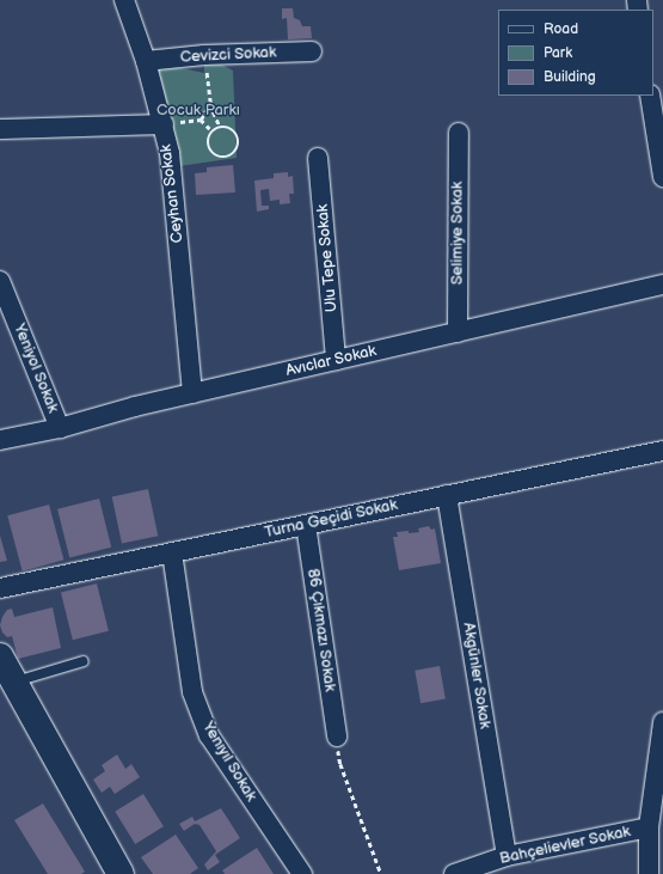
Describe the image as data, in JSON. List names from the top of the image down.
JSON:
{
  "streets": {
    "street": [
      "Cevizci Sokak",
      "Ceyhan Sokak",
      "Selimiye Sokak",
      "Ulu Tepe Sokak",
      "Avıclar Sokak",
      "Yeniyol Sokak",
      "Turna Geçidi Sokak",
      "86 Çıkmazı Sokak",
      "Akgünler Sokak",
      "Yenıyıl Sokak",
      "Bahçelievler Sokak"
    ]
  },
  "crossings": [
    ["Cevizci Sokak", "Ceyhan Sokak"],
    ["Ceyhan Sokak", "Avıclar Sokak"],
    ["Selimiye Sokak", "Avıclar Sokak"],
    ["Ulu Tepe Sokak", "Avıclar Sokak"],
    ["Avıclar Sokak", "Yeniyol Sokak"],
    ["Turna Geçidi Sokak", "86 Çıkmazı Sokak"],
    ["Turna Geçidi Sokak", "Akgünler Sokak"],
    ["Turna Geçidi Sokak", "Yenıyıl Sokak"],
    ["Akgünler Sokak", "Bahçelievler Sokak"]
  ],
  "parks": ["Cocuk Parkı"],
  "legend": ["Road", "Park", "Building"]
}
